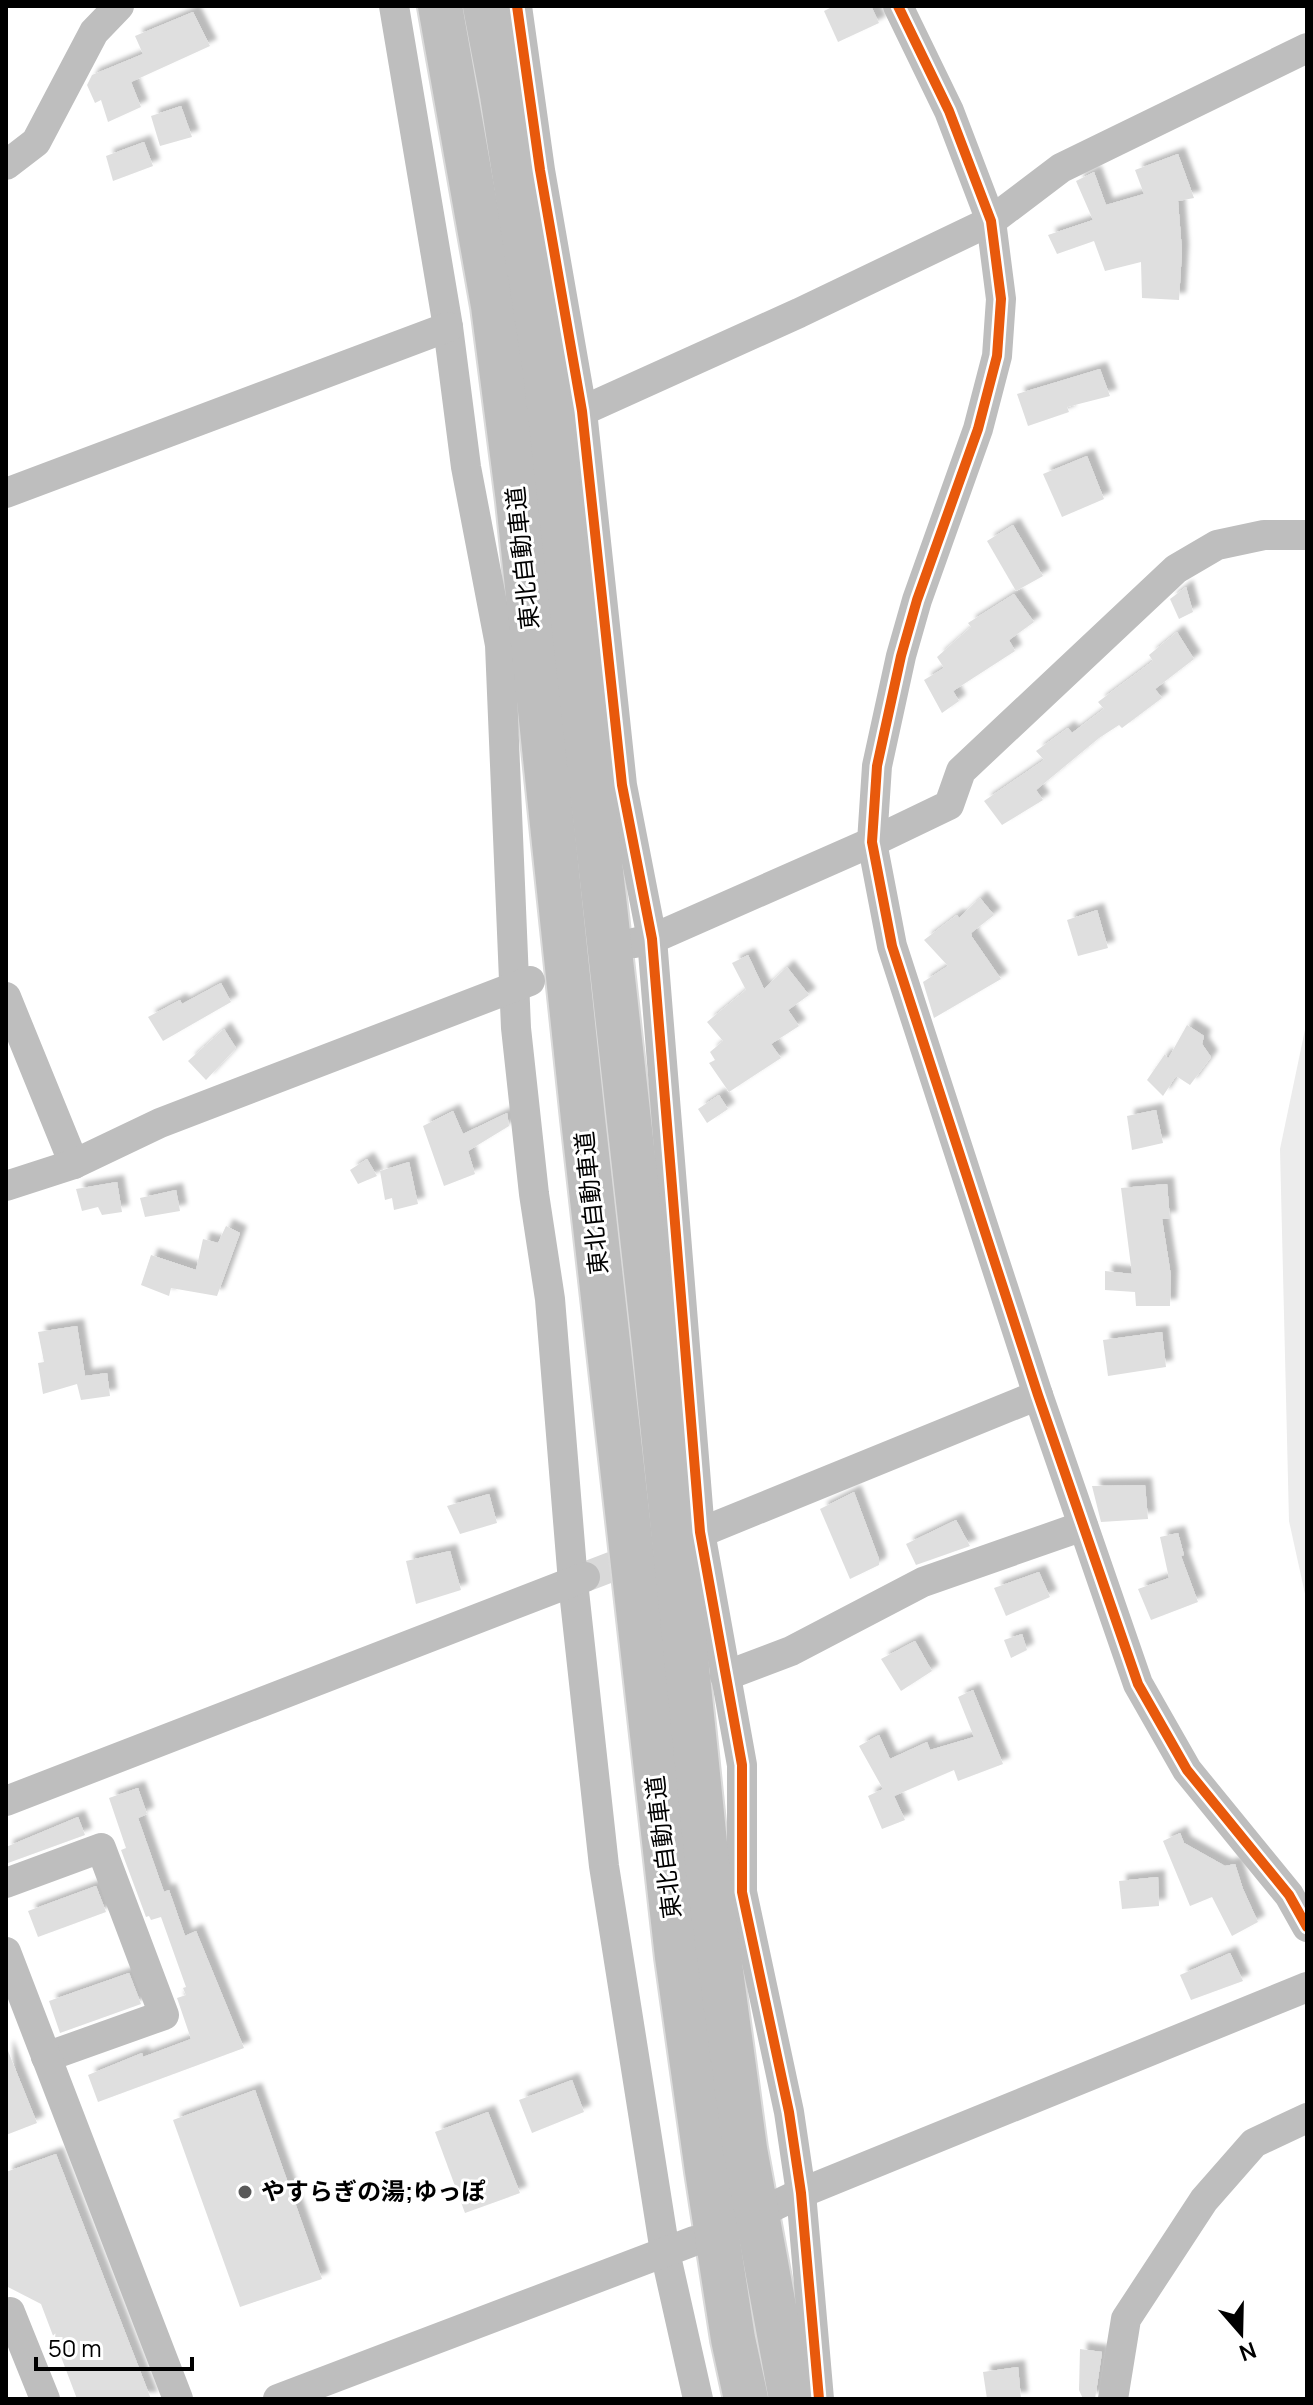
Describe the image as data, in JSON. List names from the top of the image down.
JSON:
{
  "streets": {
    "highway": ["東北自動車道"]
  },
  "places": ["やすらぎの湯;ゆっぽ"],
  "scale_bar": "50 m",
  "north": "bottom"
}
